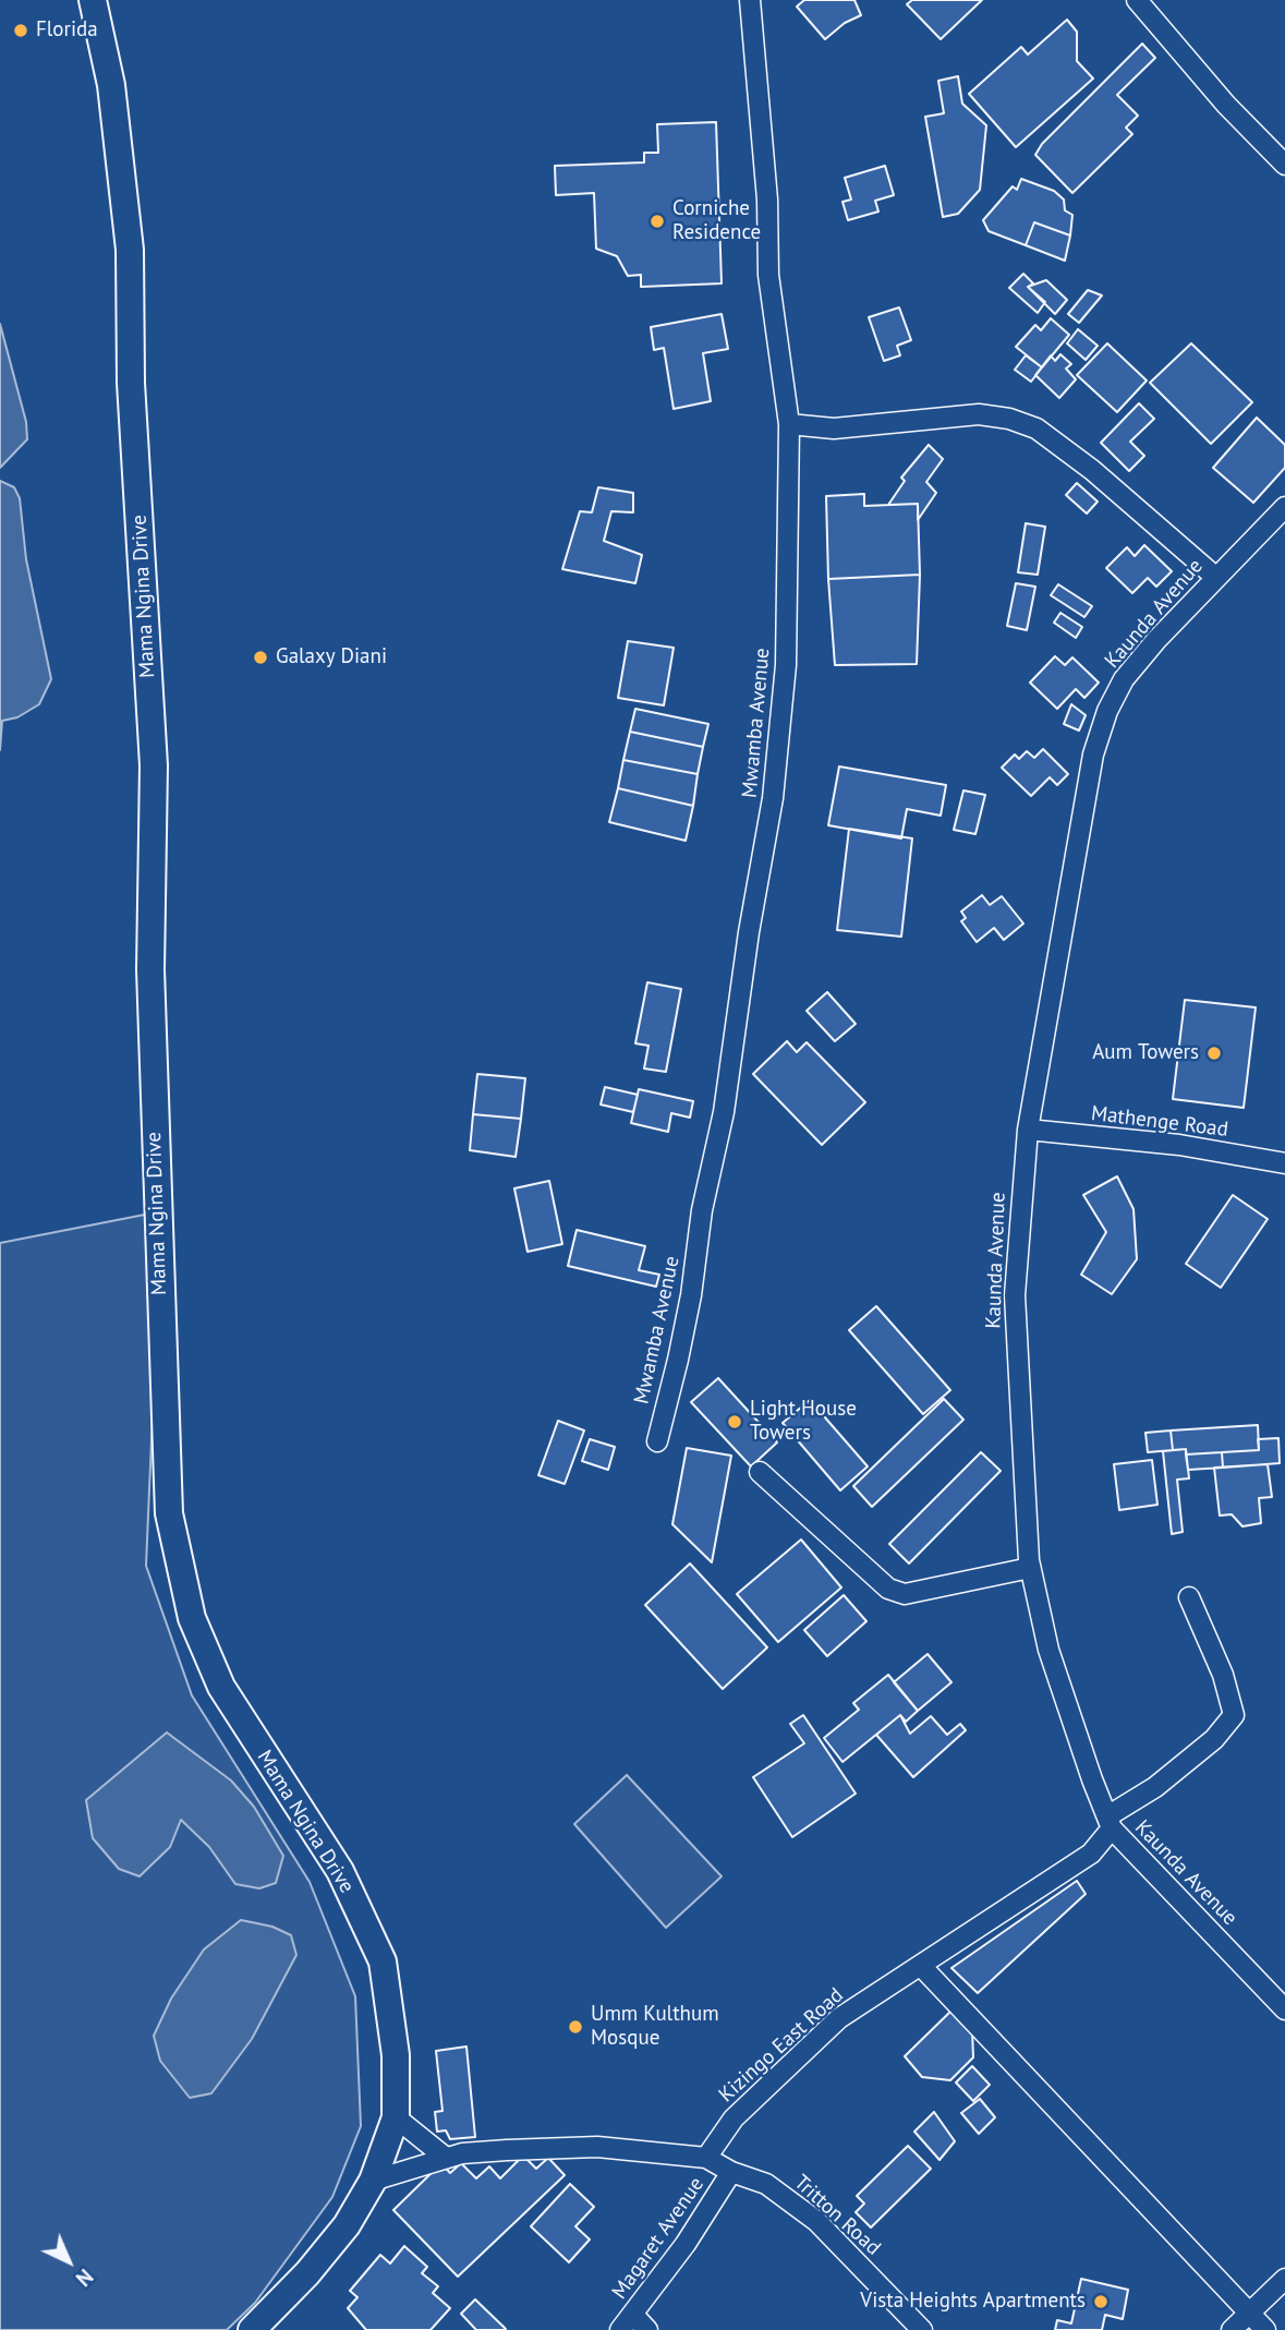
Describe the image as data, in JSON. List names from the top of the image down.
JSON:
{
  "streets": {
    "street": [
      "Mama Ngina Drive",
      "Kaunda Avenue",
      "Mwamba Avenue",
      "Mathenge Road",
      "Kizingo East Road",
      "Tritton Road",
      "Magaret Avenue"
    ]
  },
  "crossings": [
    ["Kaunda Avenue", "Mathenge Road"],
    ["Kaunda Avenue", "Kizingo East Road"],
    ["Kizingo East Road", "Tritton Road"],
    ["Tritton Road", "Magaret Avenue"]
  ],
  "places": [
    "Florida",
    "Corniche Residence",
    "Galaxy Diani",
    "Aum Towers",
    "Light House Towers",
    "Umm Kulthum Mosque",
    "Vista Heights Apartments"
  ],
  "north": "bottom right"
}
